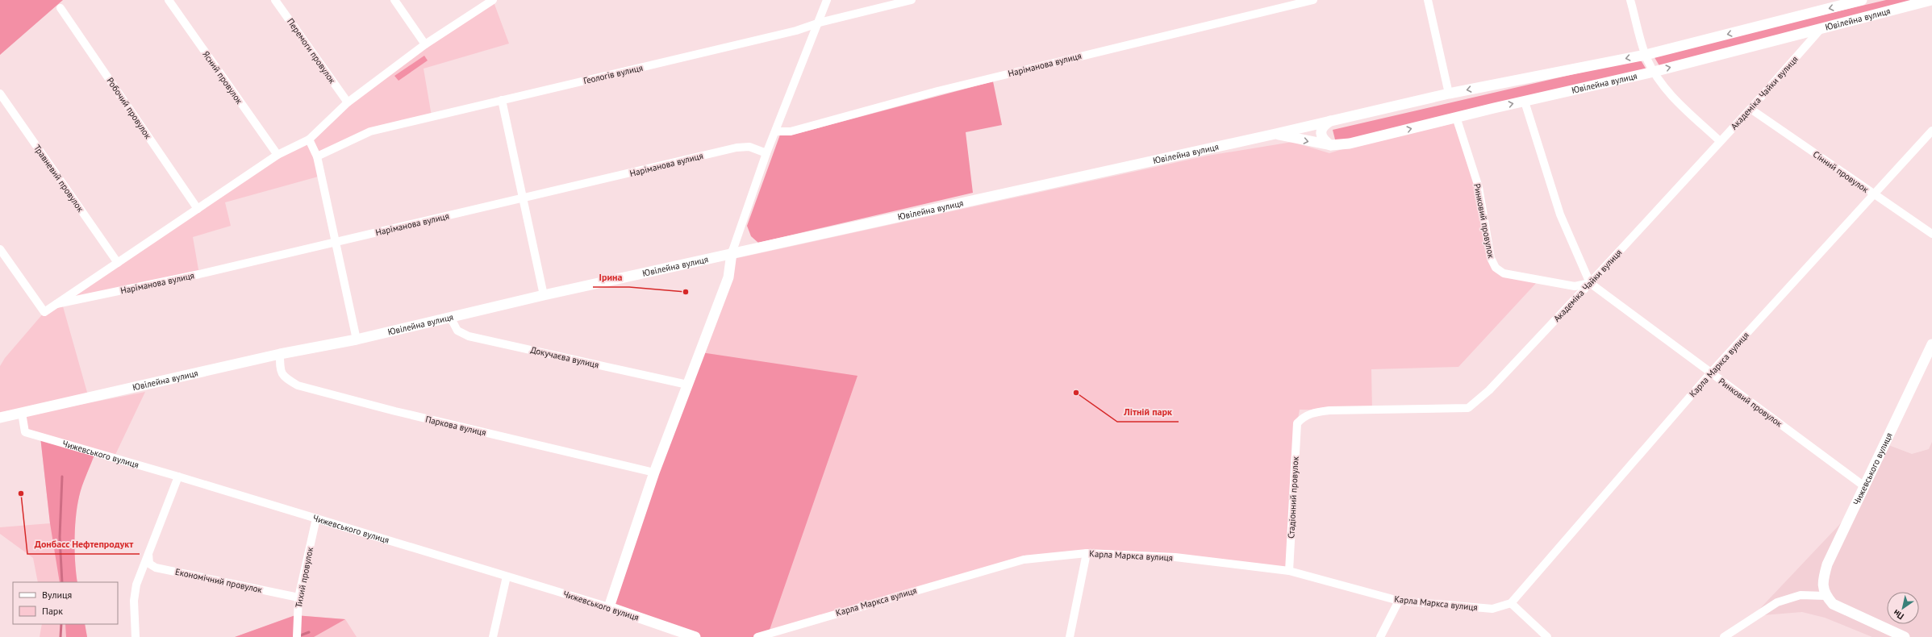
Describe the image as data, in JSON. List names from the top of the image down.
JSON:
{
  "streets": {
    "street": [
      "Ювілейна вулиця",
      "Перемоги провулок",
      "Наріманова вулиця",
      "Геологів вулиця",
      "Ясний провулок",
      "Академіка Чайки вулиця",
      "Робочий провулок",
      "Сінний провулок",
      "Травневий провулок",
      "Ринковий провулок",
      "Докучаєва вулиця",
      "Карла Маркса вулиця",
      "Паркова вулиця",
      "Чижевського вулиця",
      "Стадіонний провулок",
      "Тихий провулок",
      "Економічний провулок"
    ]
  },
  "crossings": [
    ["Ювілейна вулиця", "Академіка Чайки вулиця"],
    ["Ювілейна вулиця", "Ринковий провулок"],
    ["Ювілейна вулиця", "Докучаєва вулиця"],
    ["Ювілейна вулиця", "Паркова вулиця"],
    ["Ювілейна вулиця", "Чижевського вулиця"],
    ["Академіка Чайки вулиця", "Сінний провулок"],
    ["Академіка Чайки вулиця", "Ринковий провулок"],
    ["Академіка Чайки вулиця", "Стадіонний провулок"],
    ["Сінний провулок", "Карла Маркса вулиця"],
    ["Ринковий провулок", "Карла Маркса вулиця"],
    ["Ринковий провулок", "Чижевського вулиця"],
    ["Карла Маркса вулиця", "Стадіонний провулок"],
    ["Чижевського вулиця", "Тихий провулок"],
    ["Тихий провулок", "Економічний провулок"]
  ],
  "places": ["Ірина", "Літній парк", "Донбасс Нефтепродукт"],
  "legend": ["Вулиця", "Парк"],
  "north": "bottom left"
}
